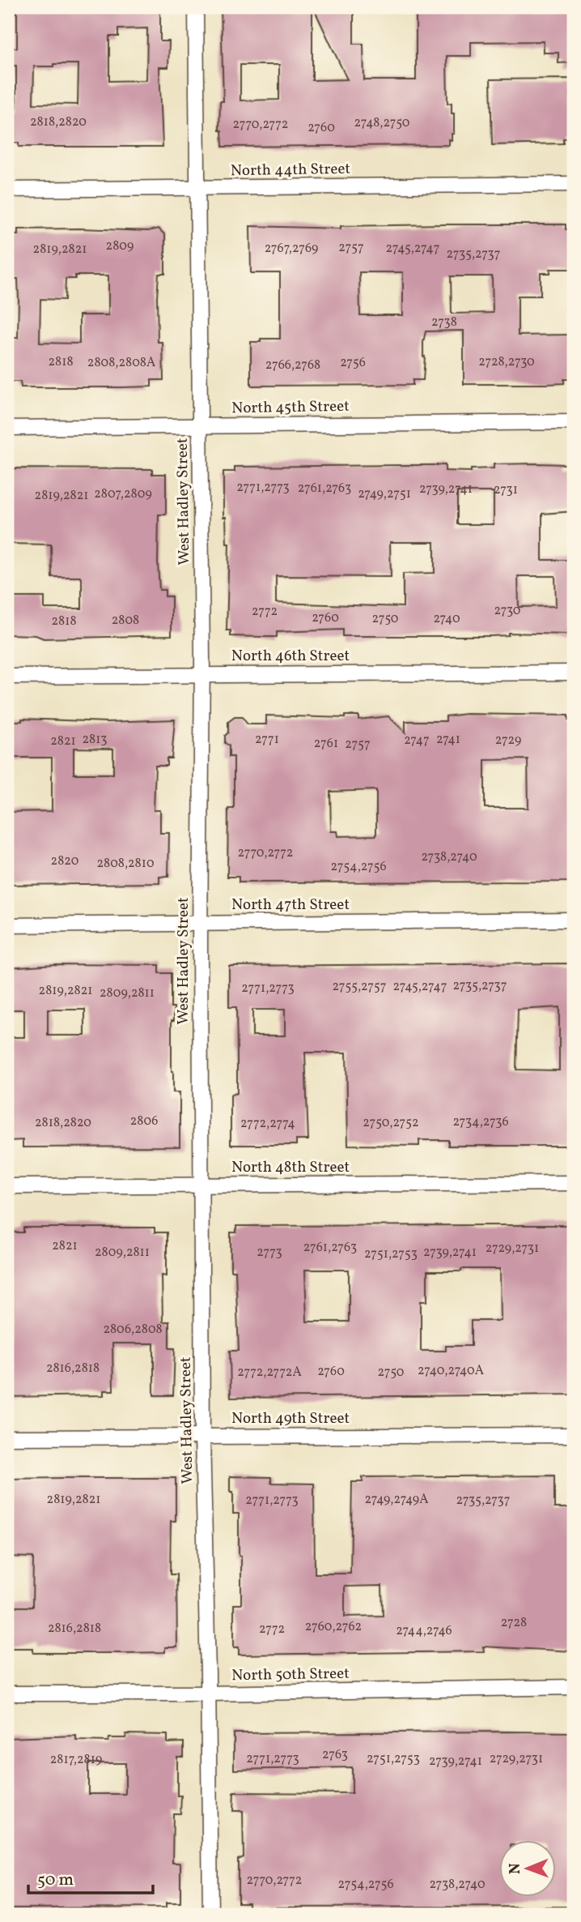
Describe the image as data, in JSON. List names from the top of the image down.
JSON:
{
  "streets": {
    "street": [
      "North 44th Street",
      "North 45th Street",
      "West Hadley Street",
      "North 46th Street",
      "North 47th Street",
      "North 48th Street",
      "North 49th Street",
      "North 50th Street"
    ]
  },
  "crossings": [
    ["North 44th Street", "West Hadley Street"],
    ["North 45th Street", "West Hadley Street"],
    ["West Hadley Street", "North 46th Street"],
    ["West Hadley Street", "North 47th Street"],
    ["West Hadley Street", "North 48th Street"],
    ["West Hadley Street", "North 49th Street"],
    ["West Hadley Street", "North 50th Street"]
  ],
  "house_numbers": [
    "2818,2820",
    "2748,2750",
    "2770,2772",
    "2760",
    "2809",
    "2757",
    "2767,2769",
    "2745,2747",
    "2819,2821",
    "2735,2737",
    "2738",
    "2818",
    "2728,2730",
    "2808,2808A",
    "2756",
    "2766,2768",
    "2771,2773",
    "2761,2763",
    "2739,2741",
    "2731",
    "2807,2809",
    "2749,2751",
    "2819,2821",
    "2730",
    "2772",
    "2760",
    "2750",
    "2740",
    "2808",
    "2818",
    "2813",
    "2771",
    "2741",
    "2747",
    "2729",
    "2821",
    "2761",
    "2757",
    "2770,2772",
    "2738,2740",
    "2820",
    "2808,2810",
    "2754,2756",
    "2735,2737",
    "2755,2757",
    "2745,2747",
    "2771,2773",
    "2819,2821",
    "2809,2811",
    "2806",
    "2734,2736",
    "2818,2820",
    "2750,2752",
    "2772,2774",
    "2821",
    "2761,2763",
    "2729,2731",
    "2809,2811",
    "2773",
    "2739,2741",
    "2751,2753",
    "2806,2808",
    "2816,2818",
    "2740,2740A",
    "2760",
    "2772,2772A",
    "2750",
    "2819,2821",
    "2749,2749A",
    "2771,2773",
    "2735,2737",
    "2728",
    "2760,2762",
    "2816,2818",
    "2772",
    "2744,2746",
    "2763",
    "2771,2773",
    "2751,2753",
    "2729,2731",
    "2817,2819",
    "2739,2741",
    "2770,2772",
    "2754,2756",
    "2738,2740"
  ],
  "scale_bar": "50 m",
  "north": "left"
}
